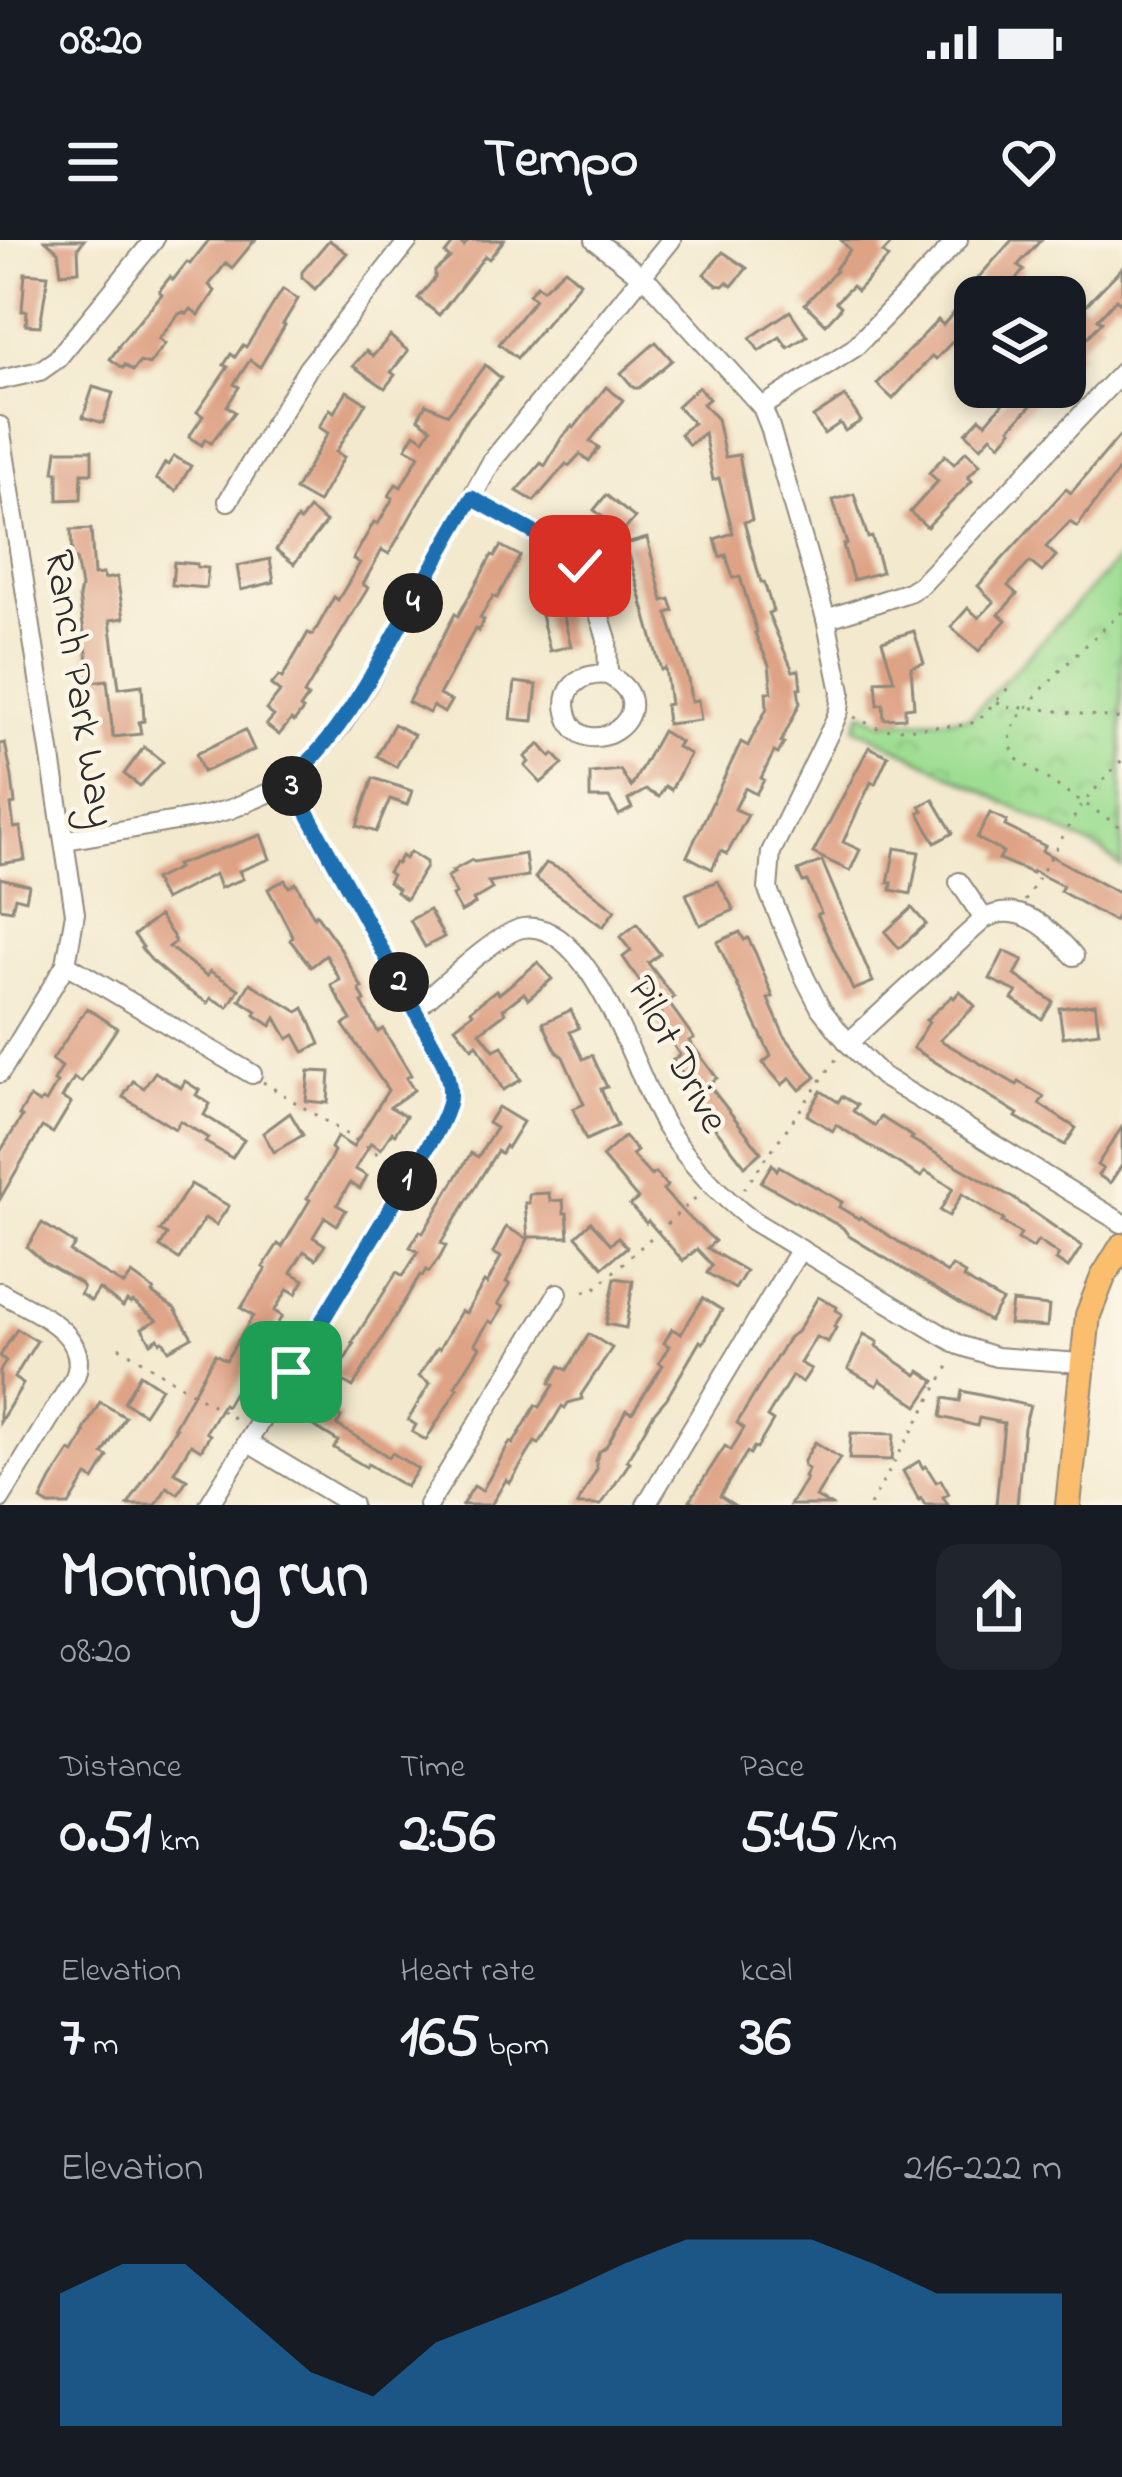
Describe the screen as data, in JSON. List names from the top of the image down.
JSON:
{
  "streets": {
    "street": ["Ranch Park Way", "Pilot Drive"]
  },
  "page": {
    "status": "08:20",
    "header": "Tempo",
    "pins": [
      "4",
      "3",
      "2",
      "1"
    ],
    "heading": ["Morning run", "08:20"],
    "stats": [
      ["Distance", "0.51 km"],
      ["Time", "2:56"],
      ["Pace", "5:45 /km"],
      ["Elevation", "7 m"],
      ["Heart rate", "165 bpm"],
      ["kcal", "36"]
    ],
    "chart": ["Elevation", "216–222 m"]
  }
}
